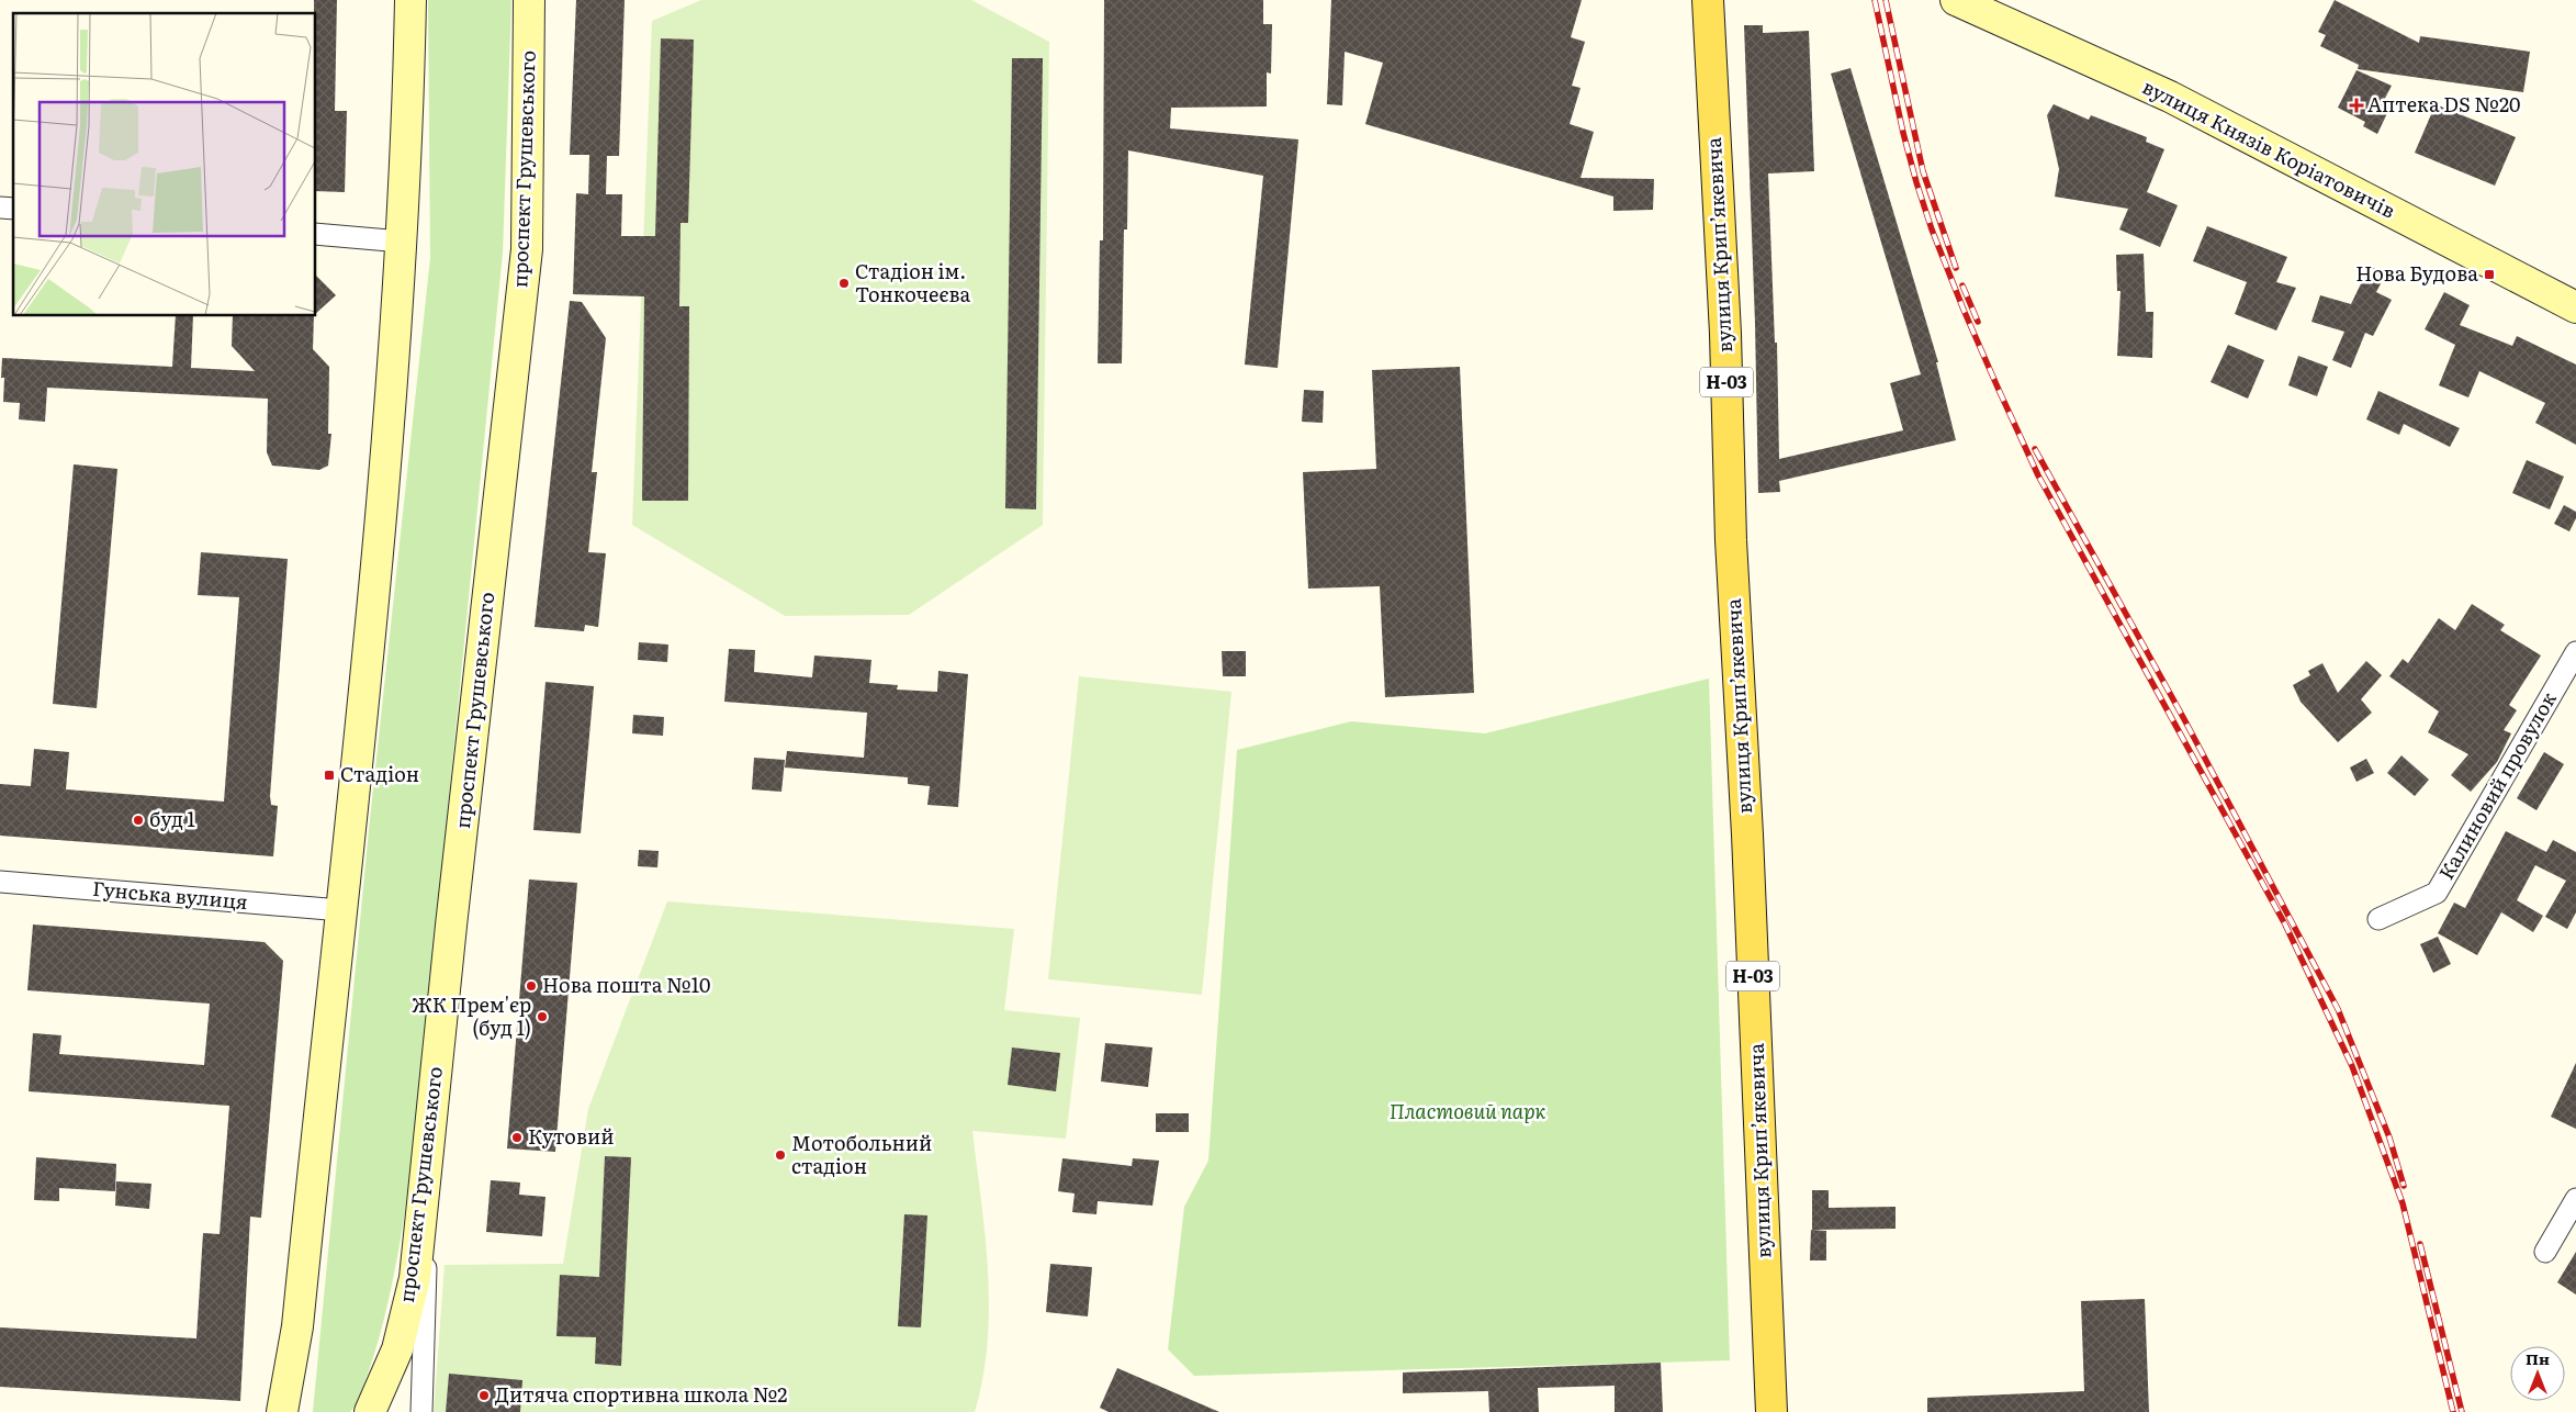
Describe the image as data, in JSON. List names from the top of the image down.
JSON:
{
  "streets": {
    "main road": [
      "вулиця Князів Коріатовичів",
      "проспект Грушевського",
      "вулиця Крипʼякевича",
      "Н-03"
    ],
    "street": ["Калиновий провулок", "Гунська вулиця"]
  },
  "parks": ["Пластовий парк"],
  "places": {
    "health": ["Аптека DS №20"],
    "transit": ["Нова Будова", "Стадіон"],
    "other": [
      "Стадіон ім. Тонкочеєва",
      "буд 1",
      "Нова пошта №10",
      "ЖК Прем'єр (буд 1)",
      "Кутовий",
      "Мотобольний стадіон",
      "Дитяча спортивна школа №2"
    ]
  },
  "north": "top"
}
